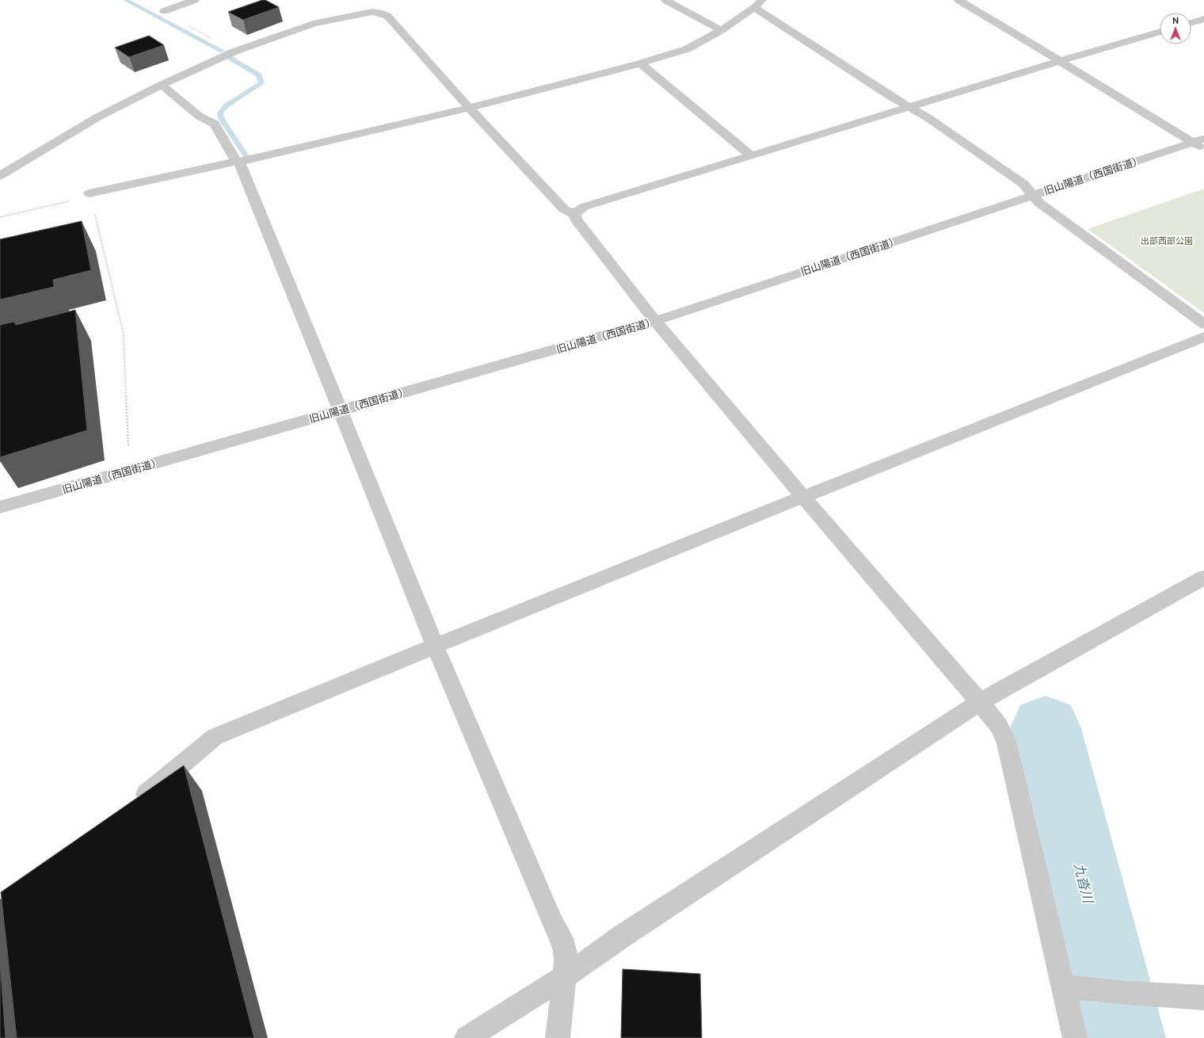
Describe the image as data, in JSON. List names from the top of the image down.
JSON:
{
  "streets": {
    "street": ["旧山陽道（西国街道）"]
  },
  "water": ["九沓川"],
  "parks": ["出部西部公園"],
  "north": "top"
}
